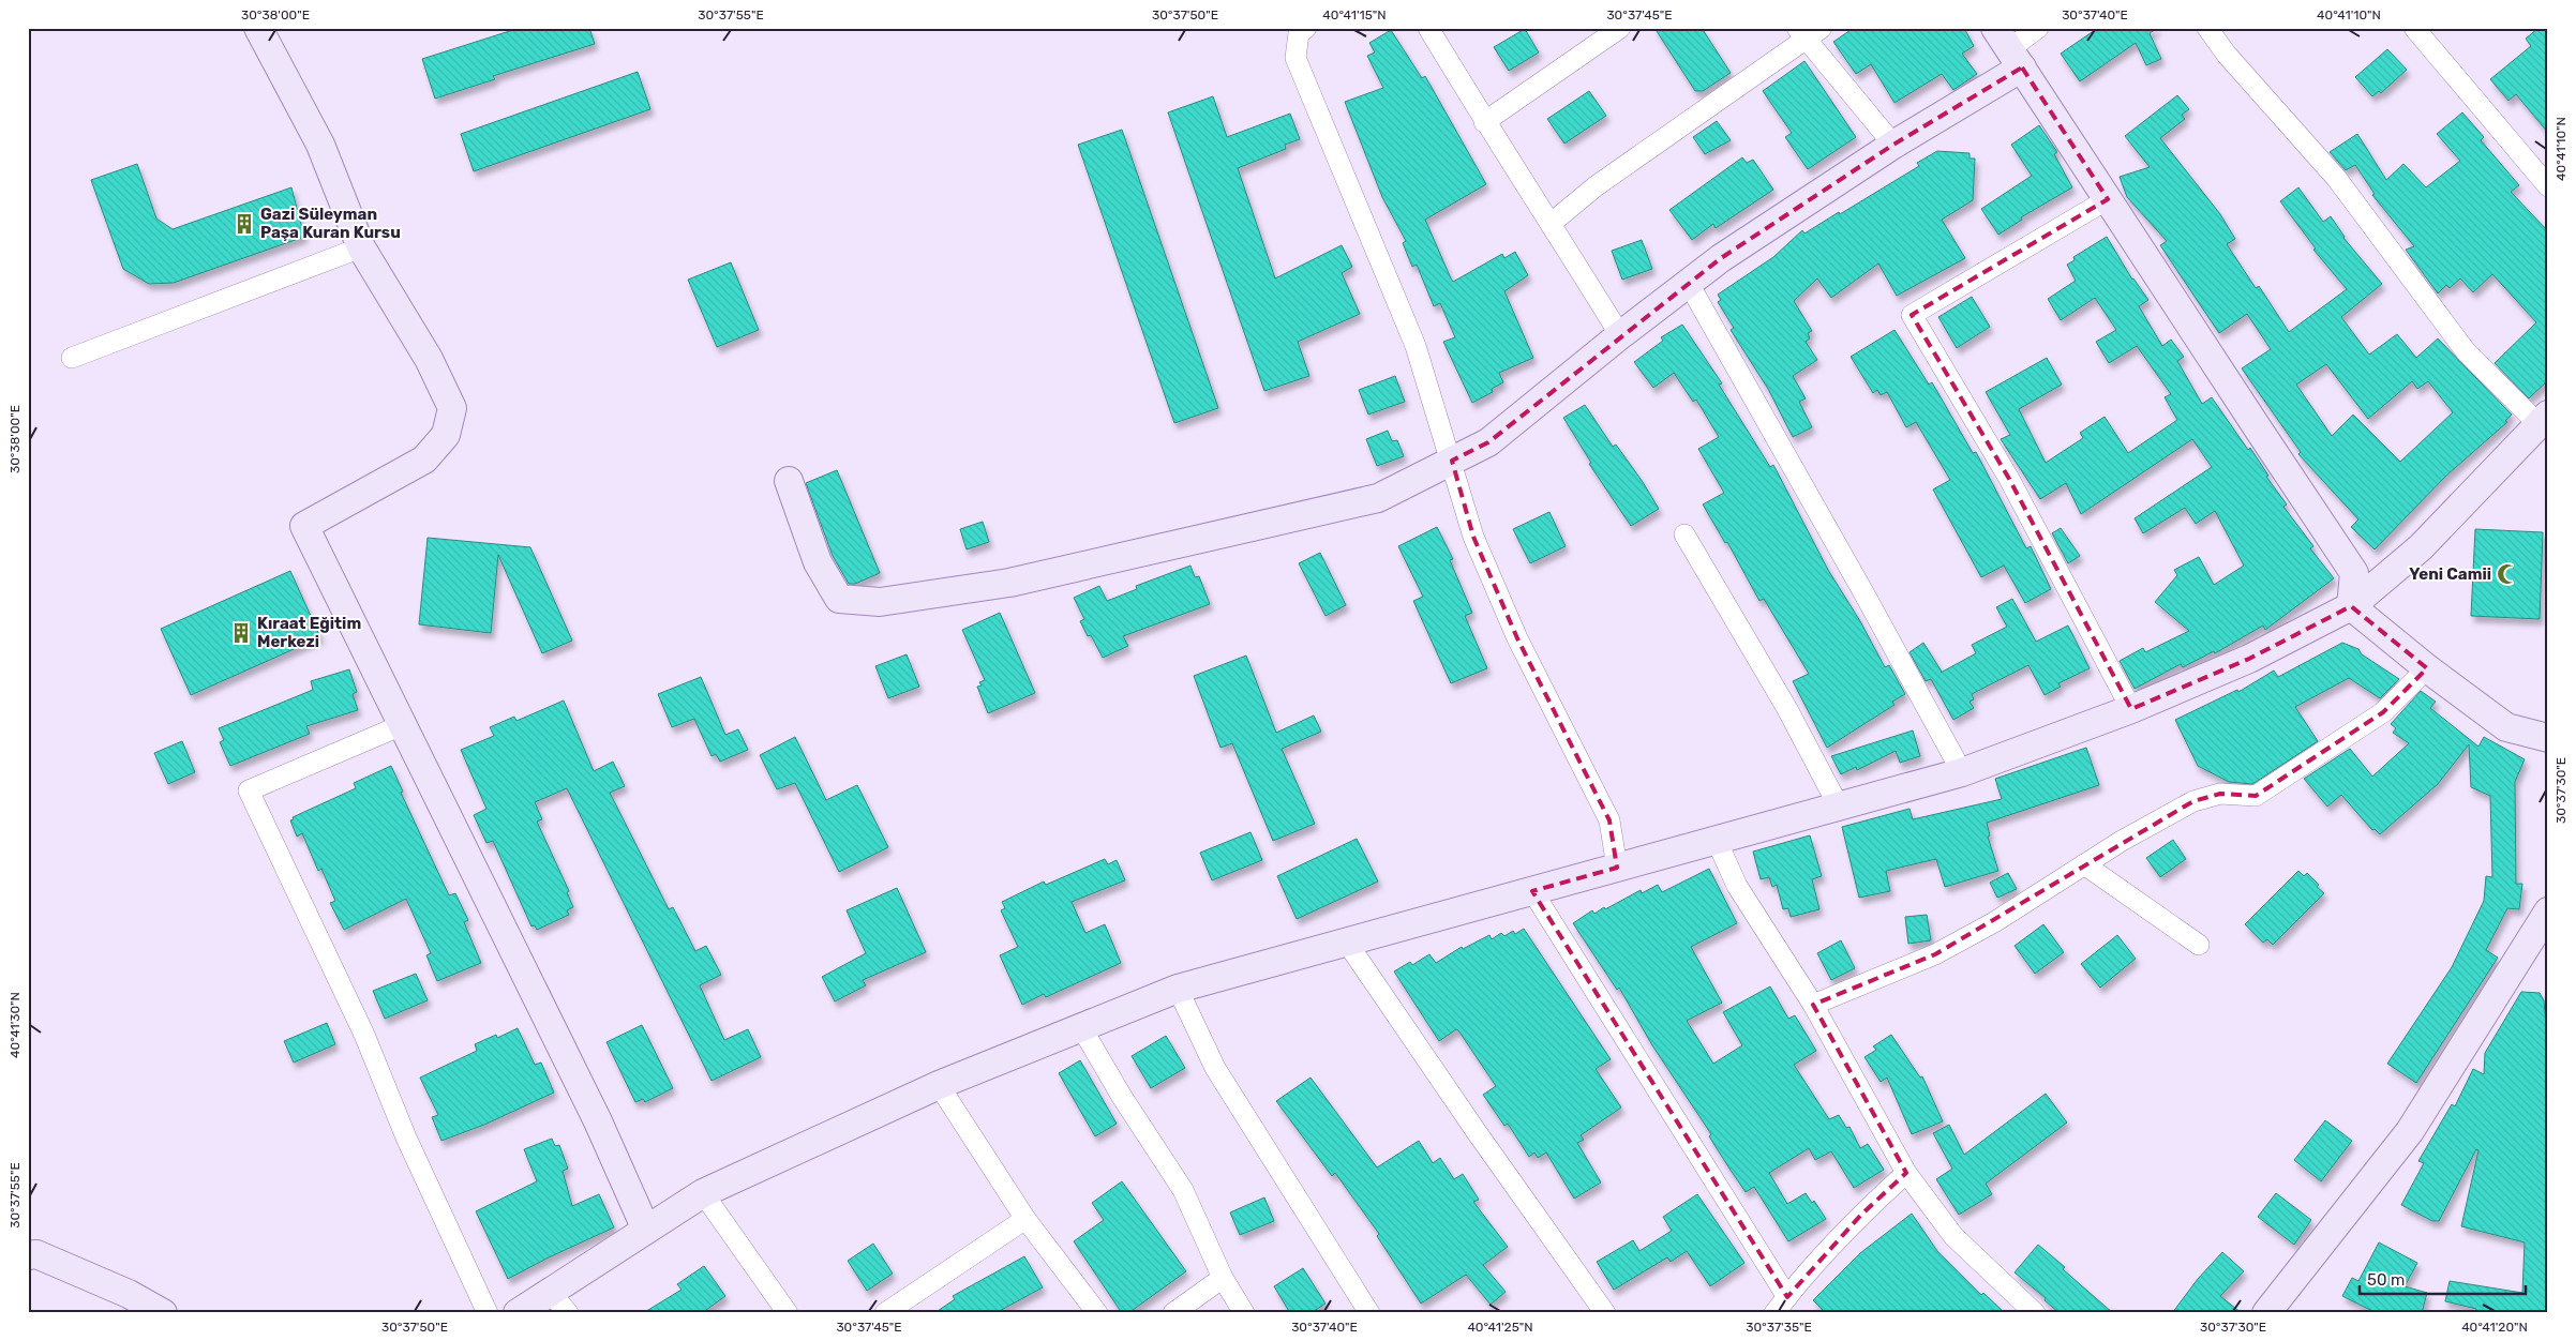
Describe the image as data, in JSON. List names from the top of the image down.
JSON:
{
  "places": {
    "building": ["Gazi Süleyman Paşa Kuran Kursu", "Kıraat Eğitim Merkezi"],
    "mosque": ["Yeni Camii"]
  },
  "scale_bar": "50 m",
  "coordinates": [
    "30°38'00\"E",
    "30°37'55\"E",
    "30°37'50\"E",
    "40°41'15\"N",
    "30°37'45\"E",
    "30°37'40\"E",
    "40°41'10\"N",
    "30°37'30\"E",
    "40°41'30\"N",
    "40°41'25\"N",
    "30°37'35\"E",
    "40°41'20\"N"
  ]
}
